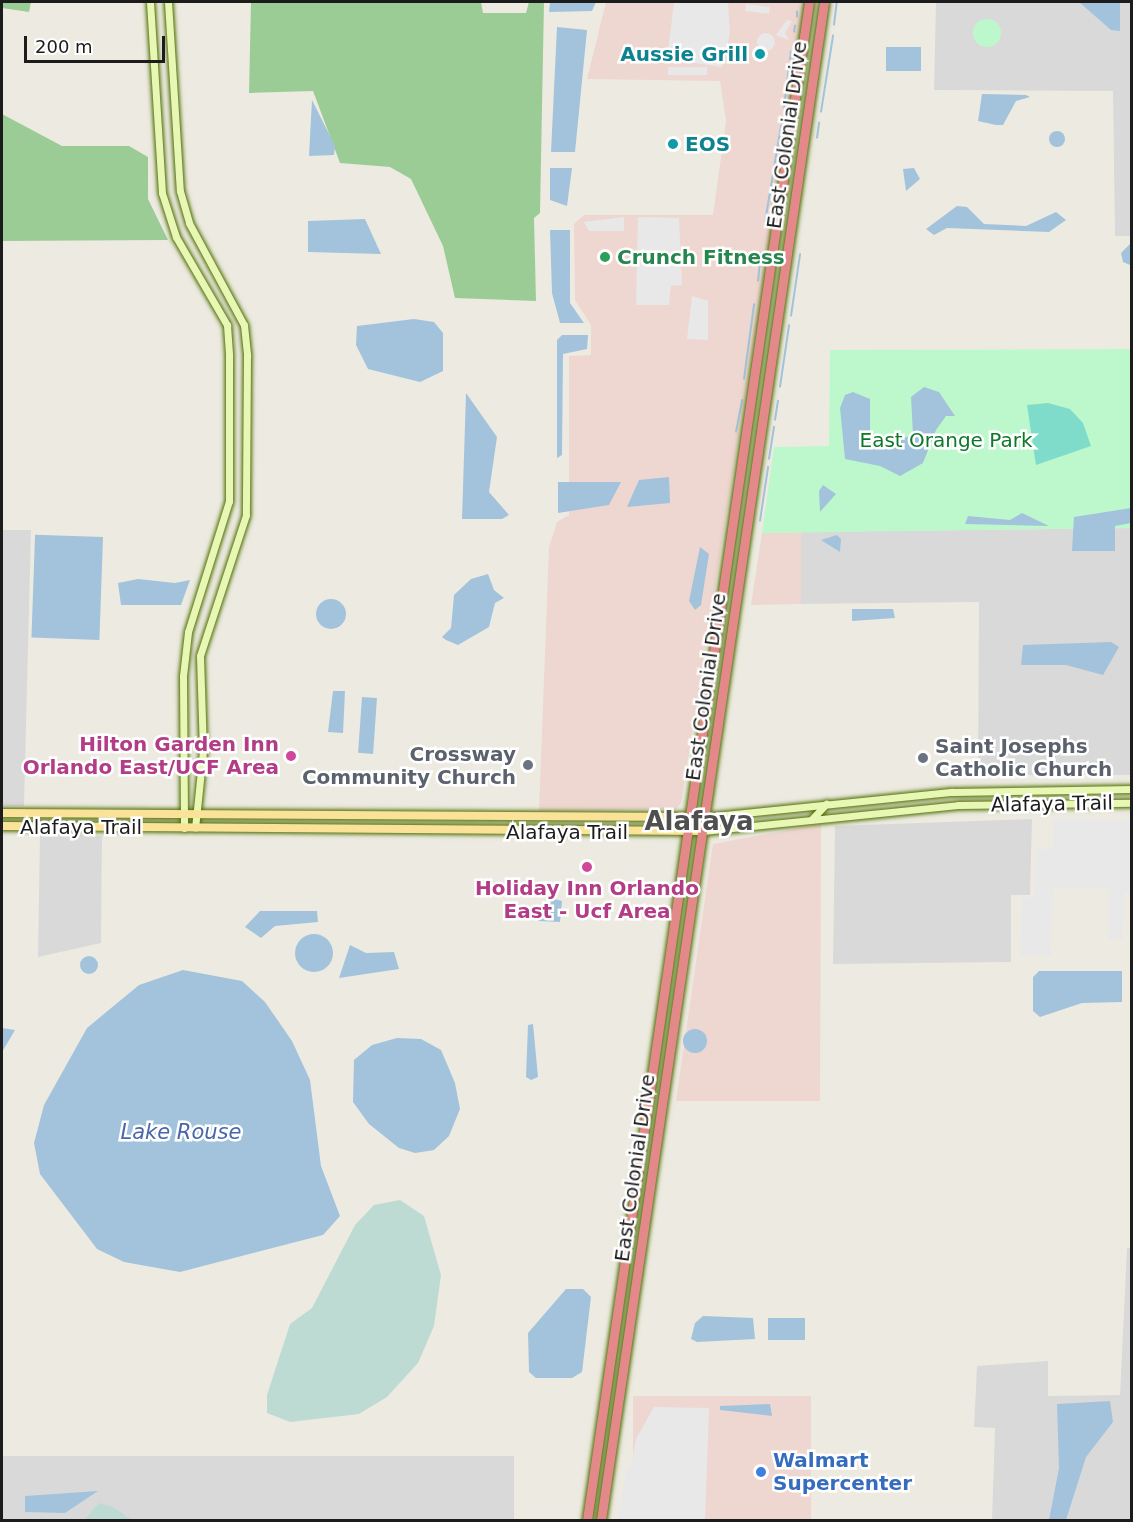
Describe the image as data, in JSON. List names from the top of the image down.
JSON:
{
  "streets": {
    "highway": ["East Colonial Drive"],
    "main road": ["Alafaya Trail"]
  },
  "crossings": [
    ["East Colonial Drive", "Alafaya Trail"]
  ],
  "districts": ["Alafaya"],
  "water": ["Lake Rouse"],
  "parks": ["East Orange Park"],
  "places": [
    "Aussie Grill",
    "EOS",
    "Crunch Fitness",
    "Hilton Garden Inn Orlando East/UCF Area",
    "Saint Josephs Catholic Church",
    "Crossway Community Church",
    "Holiday Inn Orlando East - Ucf Area",
    "Walmart Supercenter"
  ],
  "scale_bar": "200 m"
}
